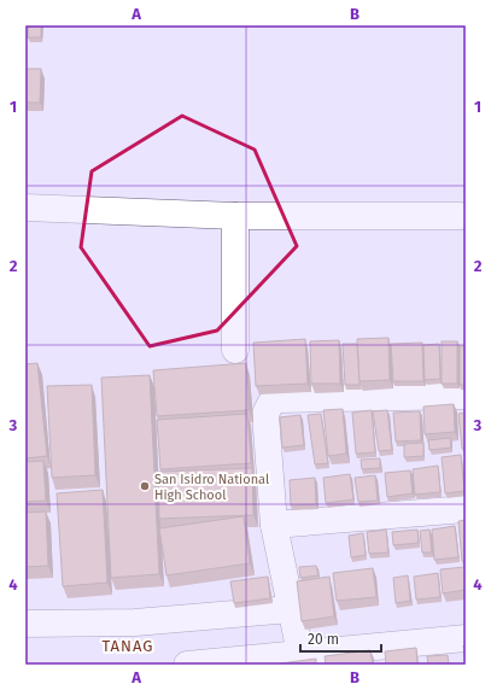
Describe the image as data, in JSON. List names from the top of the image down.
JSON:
{
  "districts": ["TANAG"],
  "places": ["San Isidro National High School"],
  "scale_bar": "20 m",
  "grid": {
    "columns": ["A", "B"],
    "rows": [
      "1",
      "2",
      "3",
      "4"
    ]
  }
}
